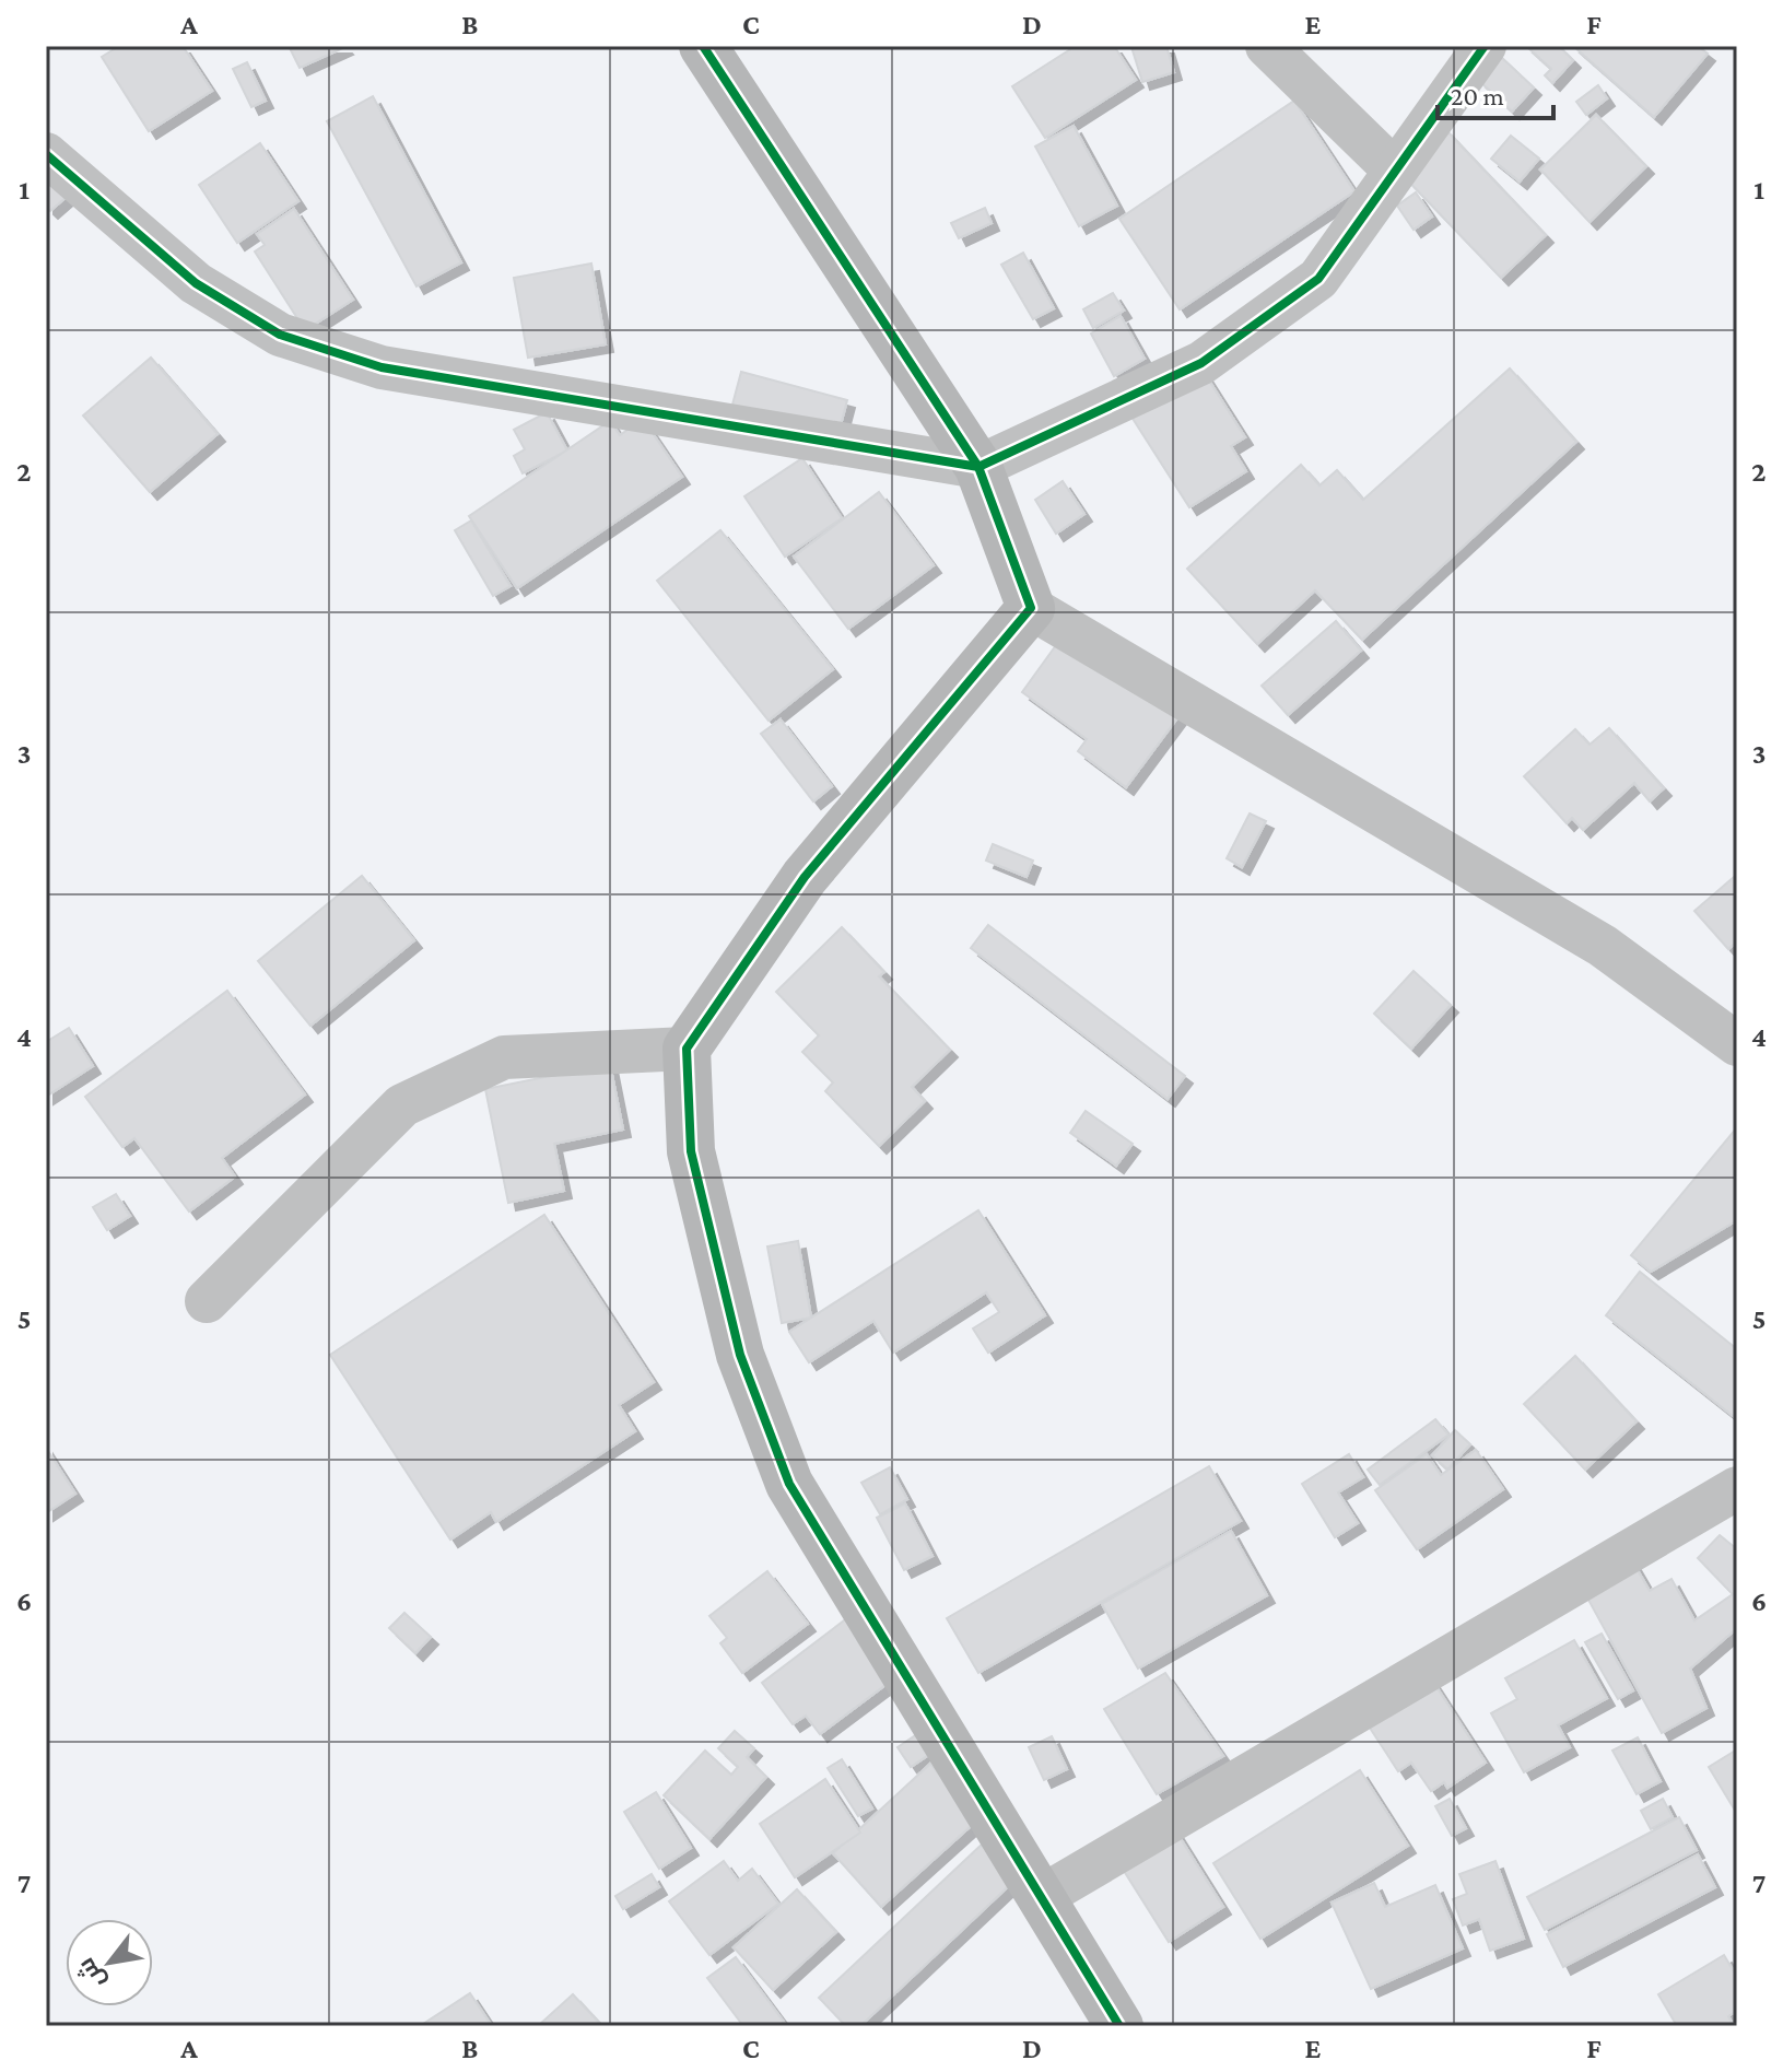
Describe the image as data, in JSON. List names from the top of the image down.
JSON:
{
  "scale_bar": "20 m",
  "north": "bottom left",
  "grid": {
    "columns": [
      "A",
      "B",
      "C",
      "D",
      "E",
      "F"
    ],
    "rows": [
      "1",
      "2",
      "3",
      "4",
      "5",
      "6",
      "7"
    ]
  }
}
